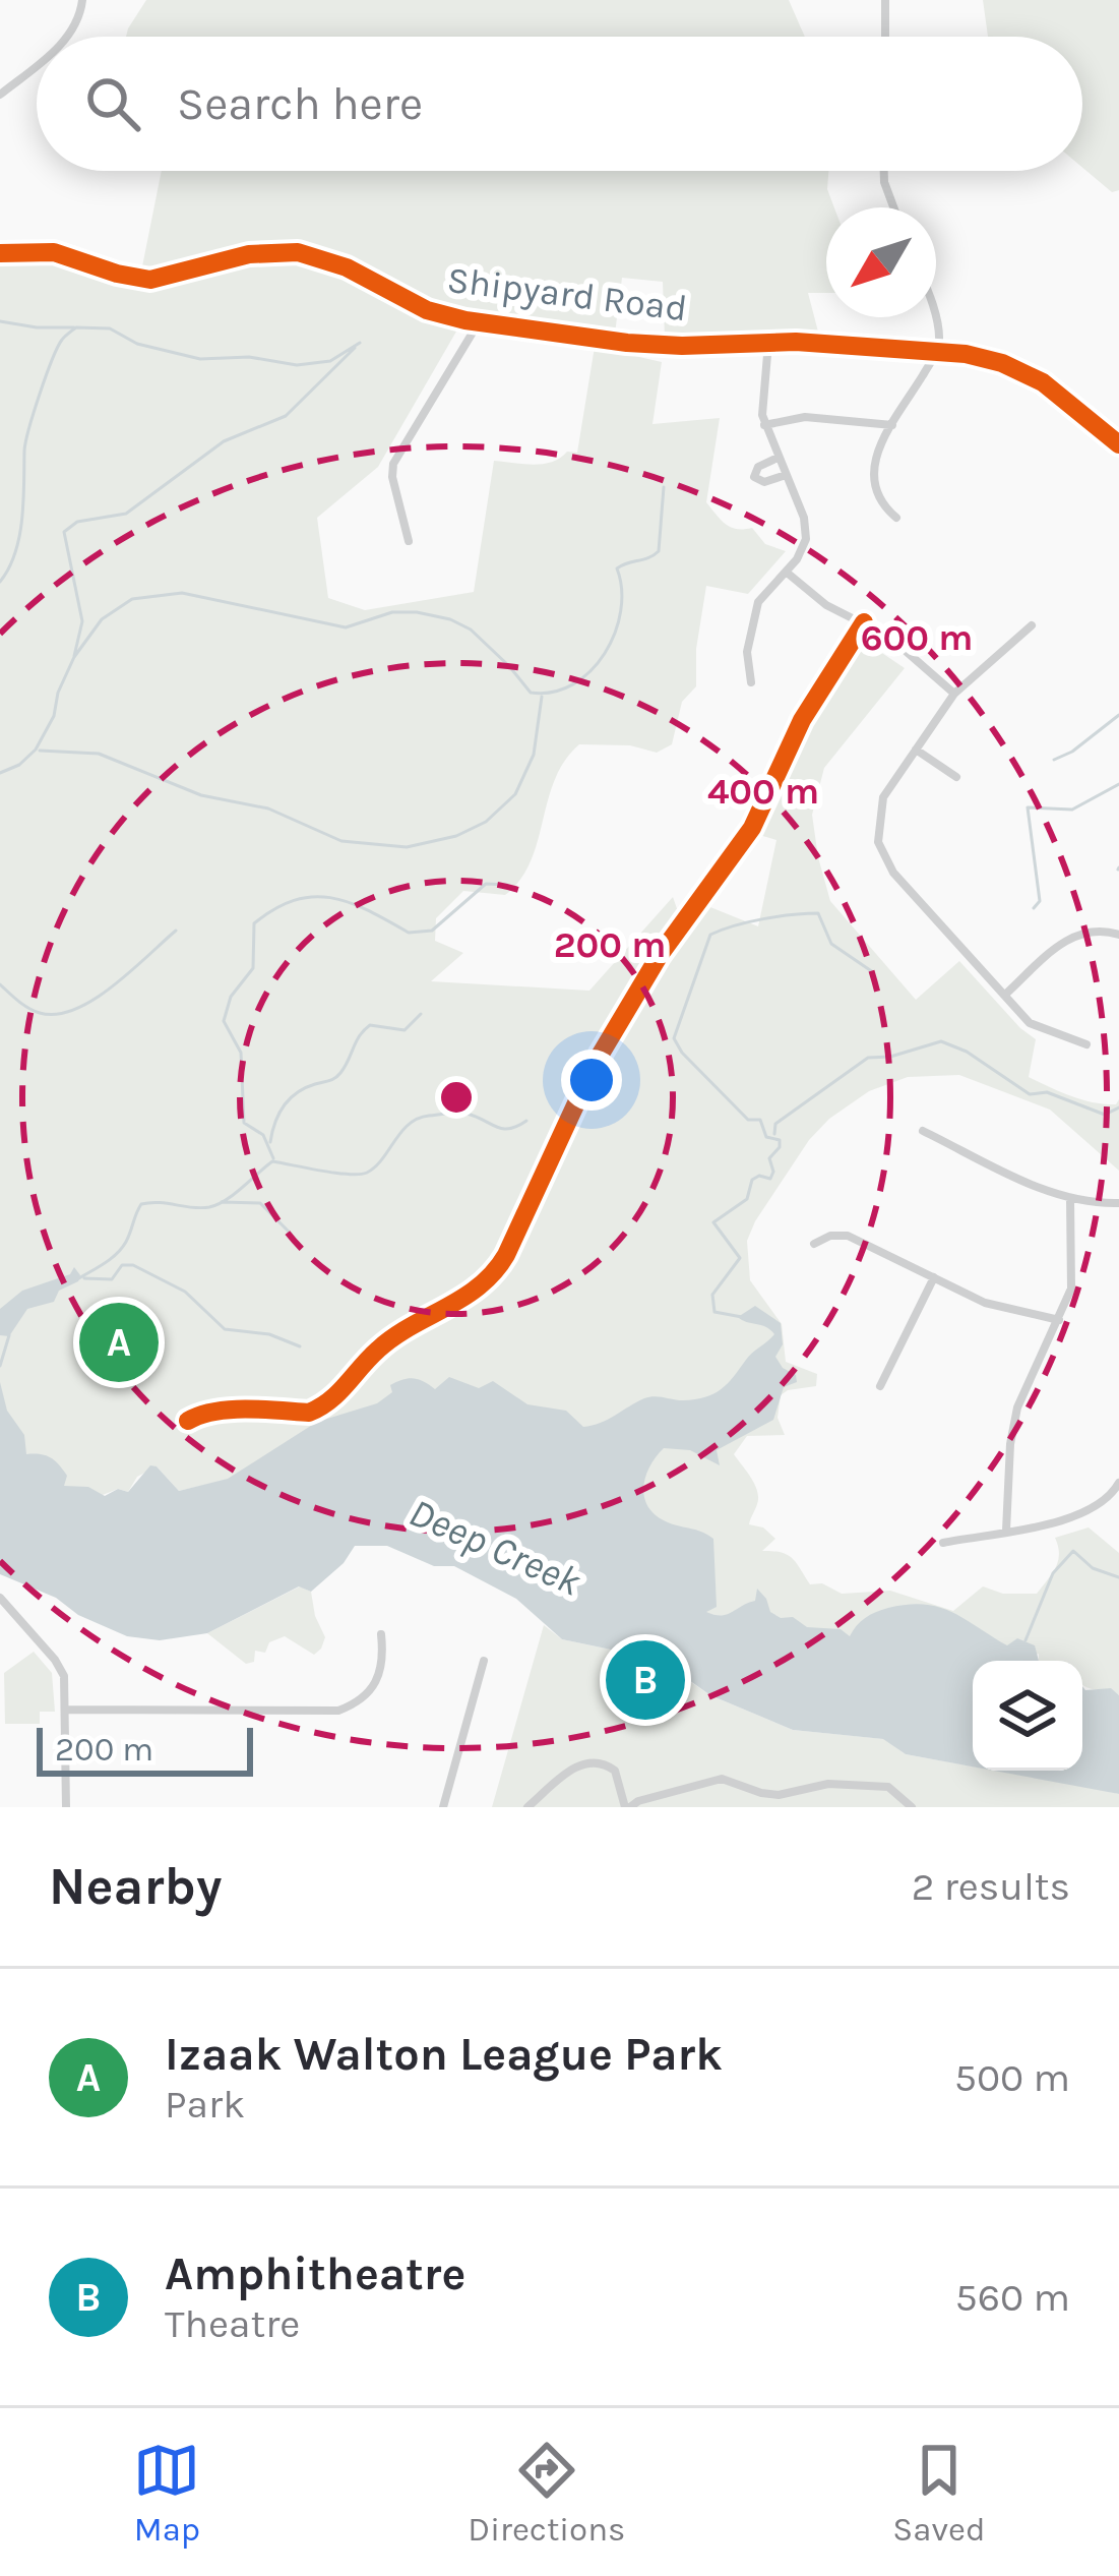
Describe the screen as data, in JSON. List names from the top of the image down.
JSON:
{
  "streets": {
    "street": ["Shipyard Road"]
  },
  "water": ["Deep Creek"],
  "scale_bar": "200 m",
  "north": "bottom left",
  "page": {
    "search": "Search here",
    "pins": ["A", "B"],
    "scale": "200 m",
    "heading": ["Nearby", "2 results"],
    "list": [
      {
        "mark": "A",
        "name": "Izaak Walton League Park",
        "note": "Park",
        "value": "500 m"
      },
      {
        "mark": "B",
        "name": "Amphitheatre",
        "note": "Theatre",
        "value": "560 m"
      }
    ],
    "nav": ["Map", "Directions", "Saved"]
  },
  "rings": ["600 m", "400 m", "200 m"]
}
